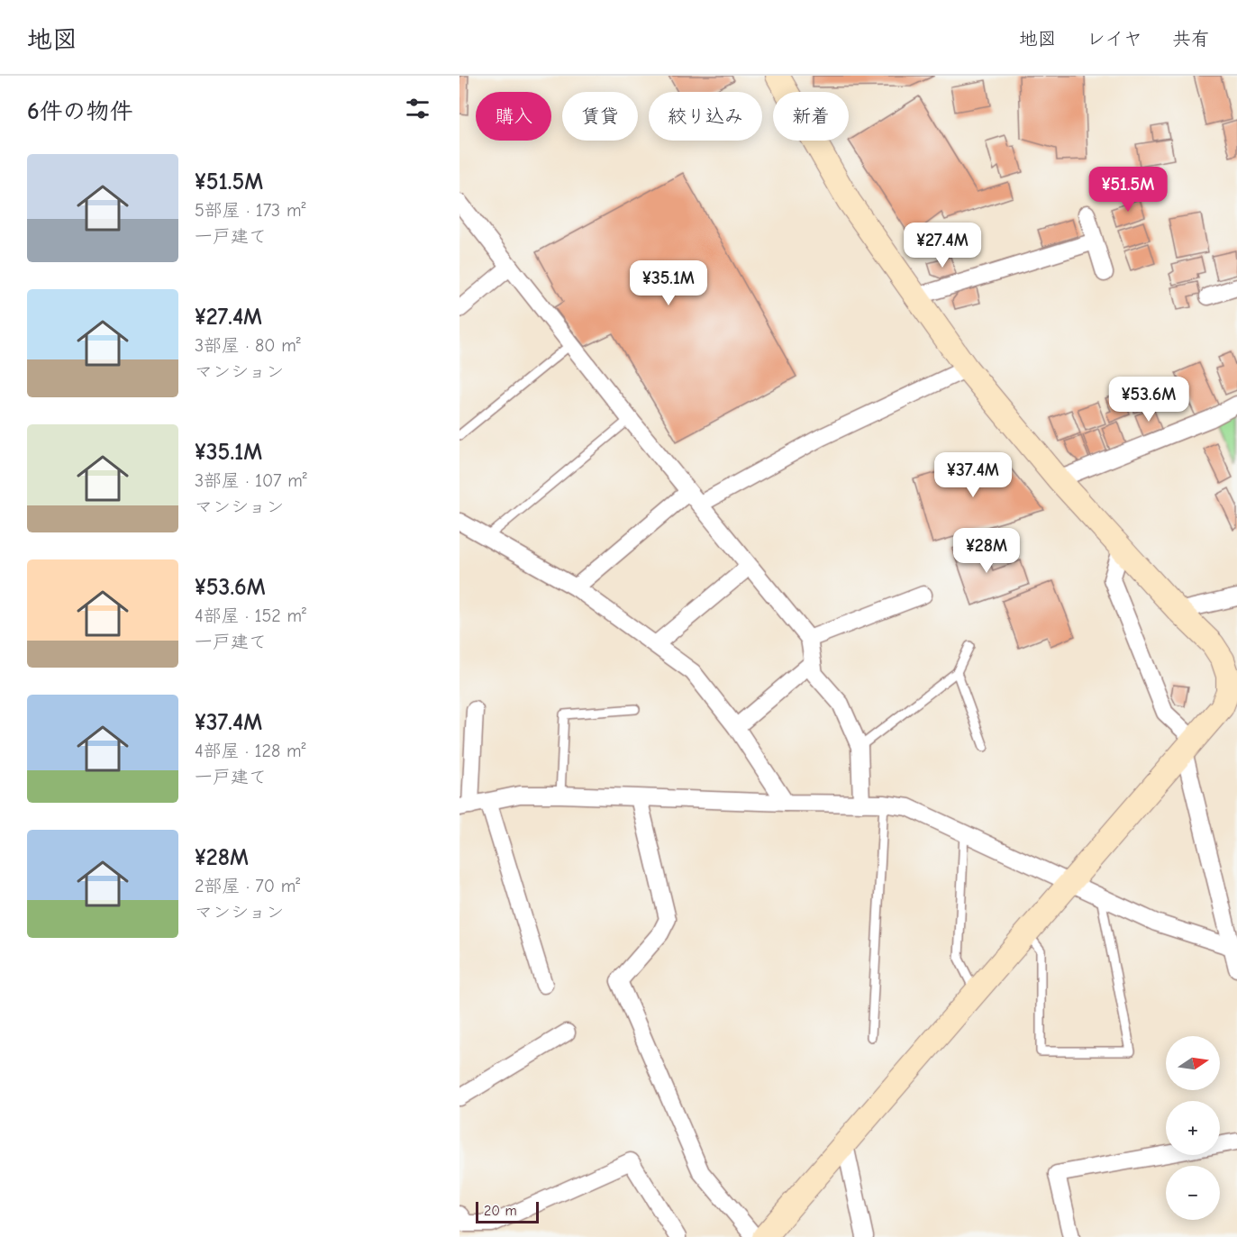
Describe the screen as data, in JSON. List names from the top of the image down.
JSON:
{
  "scale_bar": "20 m",
  "north": "right",
  "page": {
    "header": "地図",
    "nav": ["地図", "レイヤ", "共有"],
    "heading": "6件の物件",
    "chip": [
      "購入",
      "賃貸",
      "絞り込み",
      "新着"
    ],
    "list": [
      {
        "name": "¥51.5M",
        "note": "5部屋 · 173 m² · 一戸建て"
      },
      {
        "name": "¥27.4M",
        "note": "3部屋 · 80 m² · マンション"
      },
      {
        "name": "¥35.1M",
        "note": "3部屋 · 107 m² · マンション"
      },
      {
        "name": "¥53.6M",
        "note": "4部屋 · 152 m² · 一戸建て"
      },
      {
        "name": "¥37.4M",
        "note": "4部屋 · 128 m² · 一戸建て"
      },
      {
        "name": "¥28M",
        "note": "2部屋 · 70 m² · マンション"
      }
    ],
    "price": [
      "¥51.5M",
      "¥27.4M",
      "¥35.1M",
      "¥53.6M",
      "¥37.4M",
      "¥28M"
    ],
    "map_buttons": ["+", "−"],
    "scale": "20 m"
  }
}
